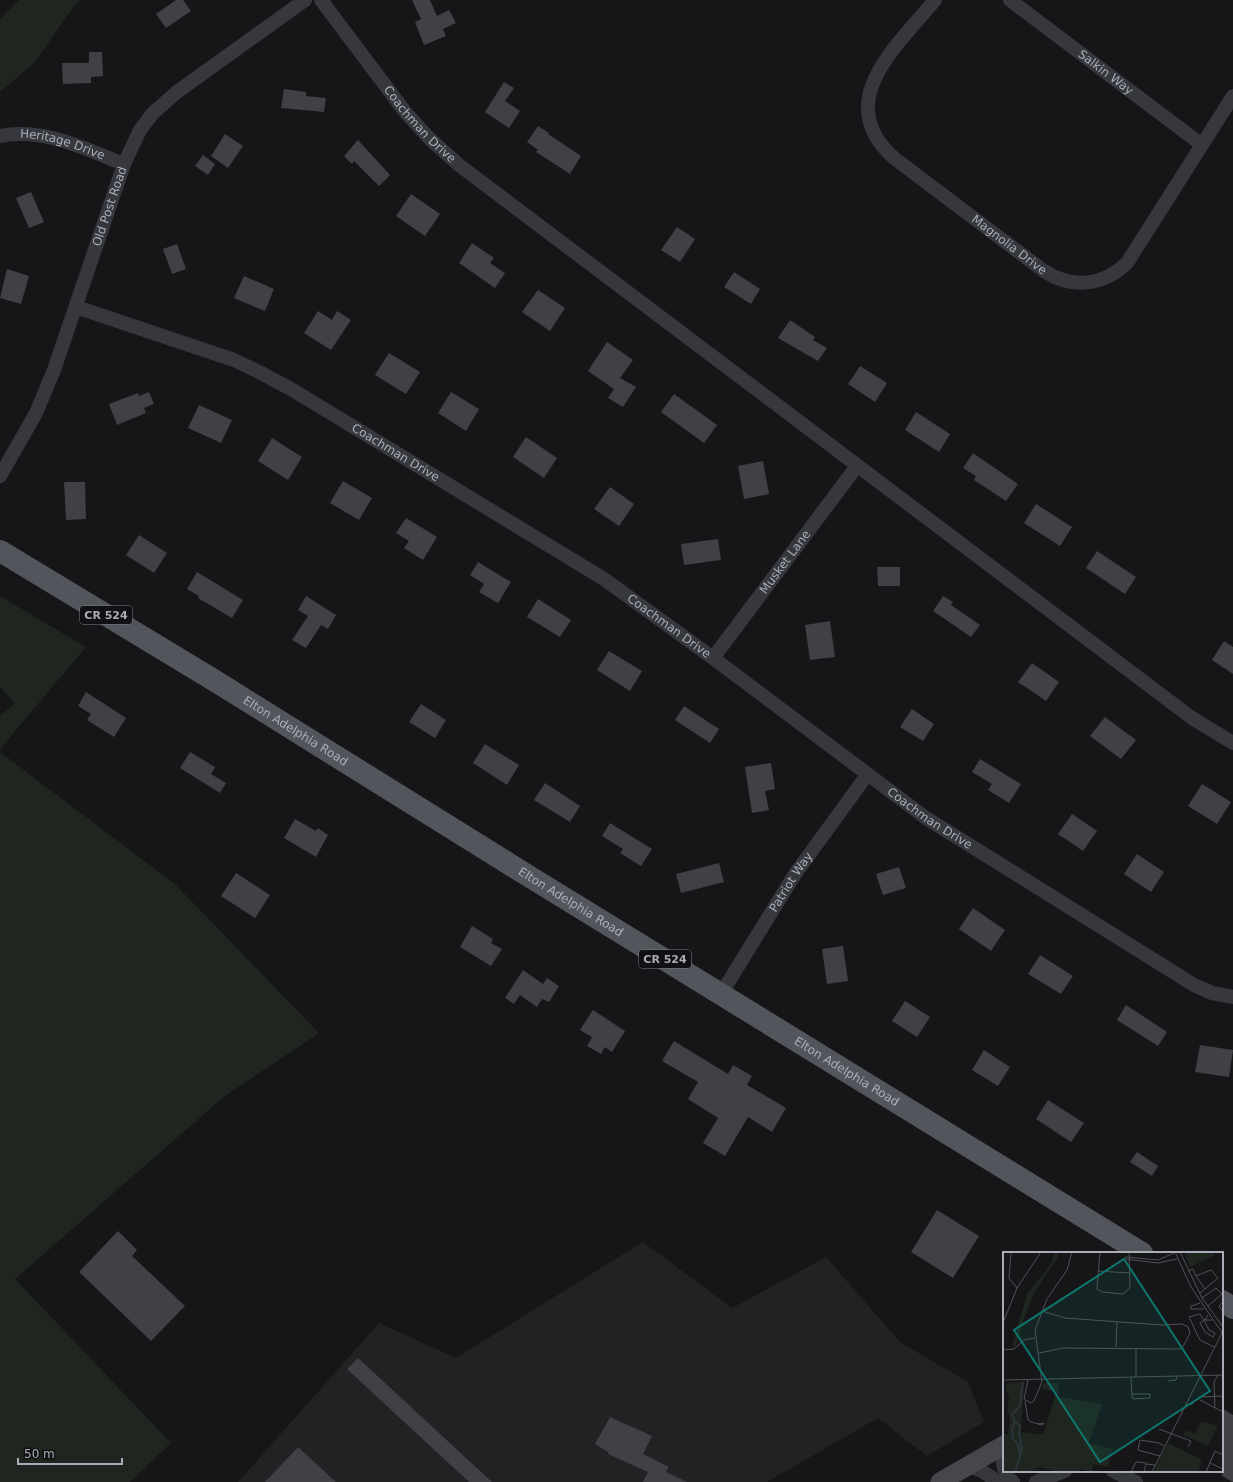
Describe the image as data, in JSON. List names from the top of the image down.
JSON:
{
  "streets": {
    "main road": ["CR 524", "Elton Adelphia Road"],
    "street": [
      "Salkin Way",
      "Coachman Drive",
      "Heritage Drive",
      "Old Post Road",
      "Magnolia Drive",
      "Musket Lane",
      "Patriot Way"
    ]
  },
  "crossings": [
    ["Salkin Way", "Magnolia Drive"],
    ["Coachman Drive", "Old Post Road"],
    ["Coachman Drive", "Musket Lane"],
    ["Coachman Drive", "Patriot Way"],
    ["Heritage Drive", "Old Post Road"],
    ["Elton Adelphia Road", "Patriot Way"]
  ],
  "scale_bar": "50 m"
}
